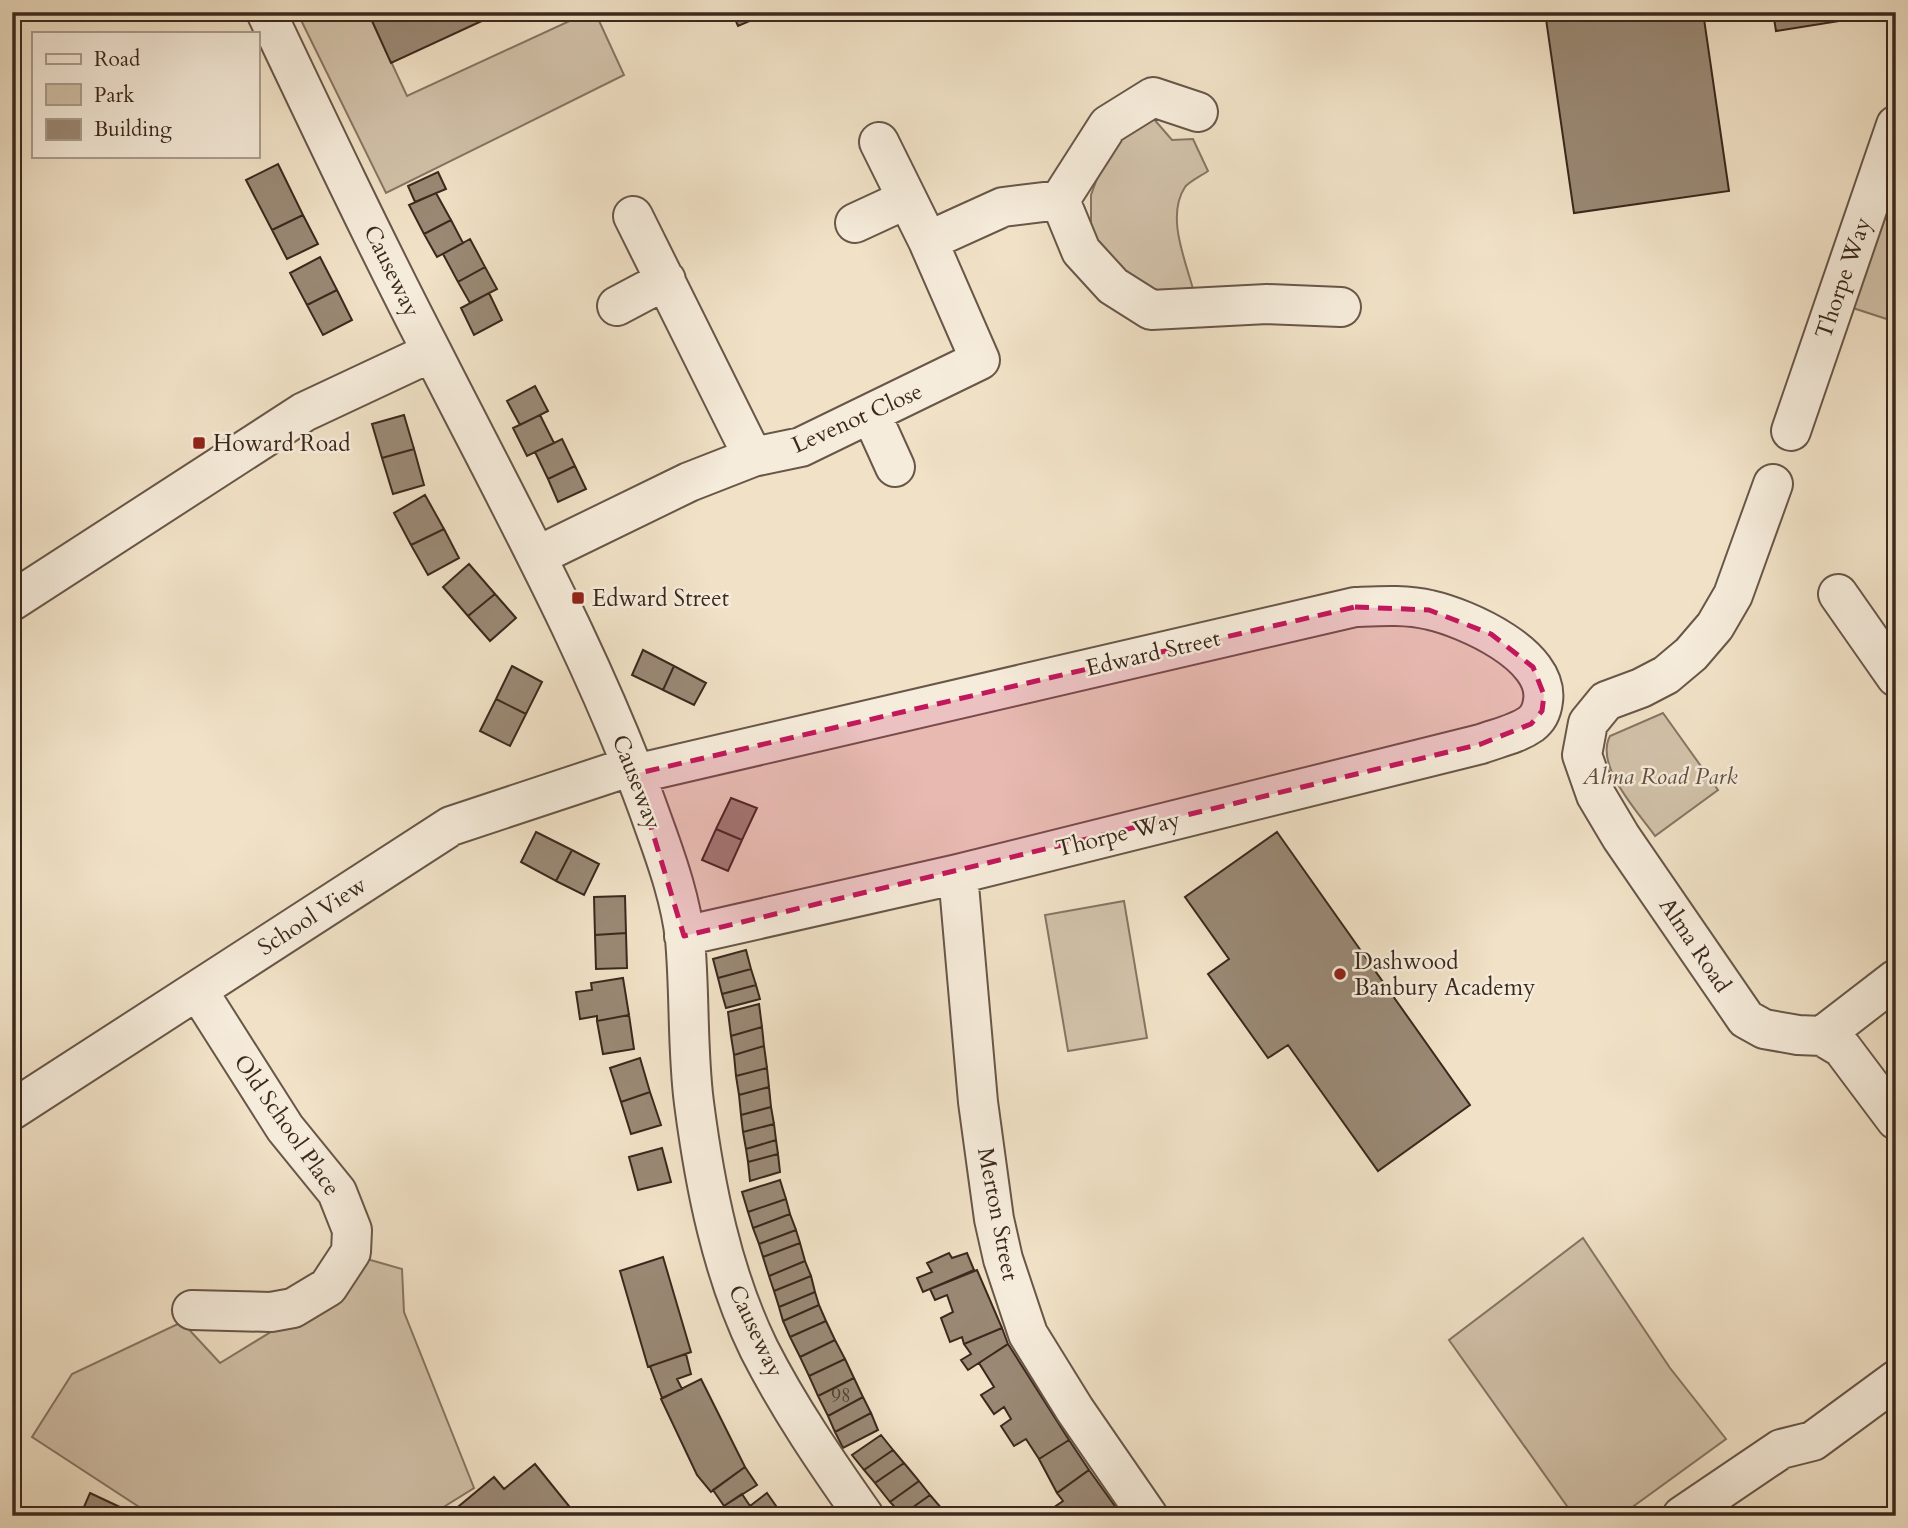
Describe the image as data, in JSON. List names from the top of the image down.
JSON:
{
  "streets": {
    "street": [
      "Causeway",
      "Thorpe Way",
      "Levenot Close",
      "Edward Street",
      "School View",
      "Alma Road",
      "Old School Place",
      "Merton Street"
    ]
  },
  "crossings": [
    ["Causeway", "Thorpe Way"],
    ["Causeway", "Levenot Close"],
    ["Causeway", "Edward Street"],
    ["Causeway", "School View"],
    ["Thorpe Way", "Edward Street"],
    ["Thorpe Way", "Merton Street"],
    ["Edward Street", "School View"],
    ["School View", "Old School Place"]
  ],
  "parks": ["Alma Road Park"],
  "places": {
    "transit": ["Howard Road", "Edward Street"],
    "other": ["Dashwood Banbury Academy"]
  },
  "house_numbers": ["98"],
  "legend": ["Road", "Park", "Building"]
}
